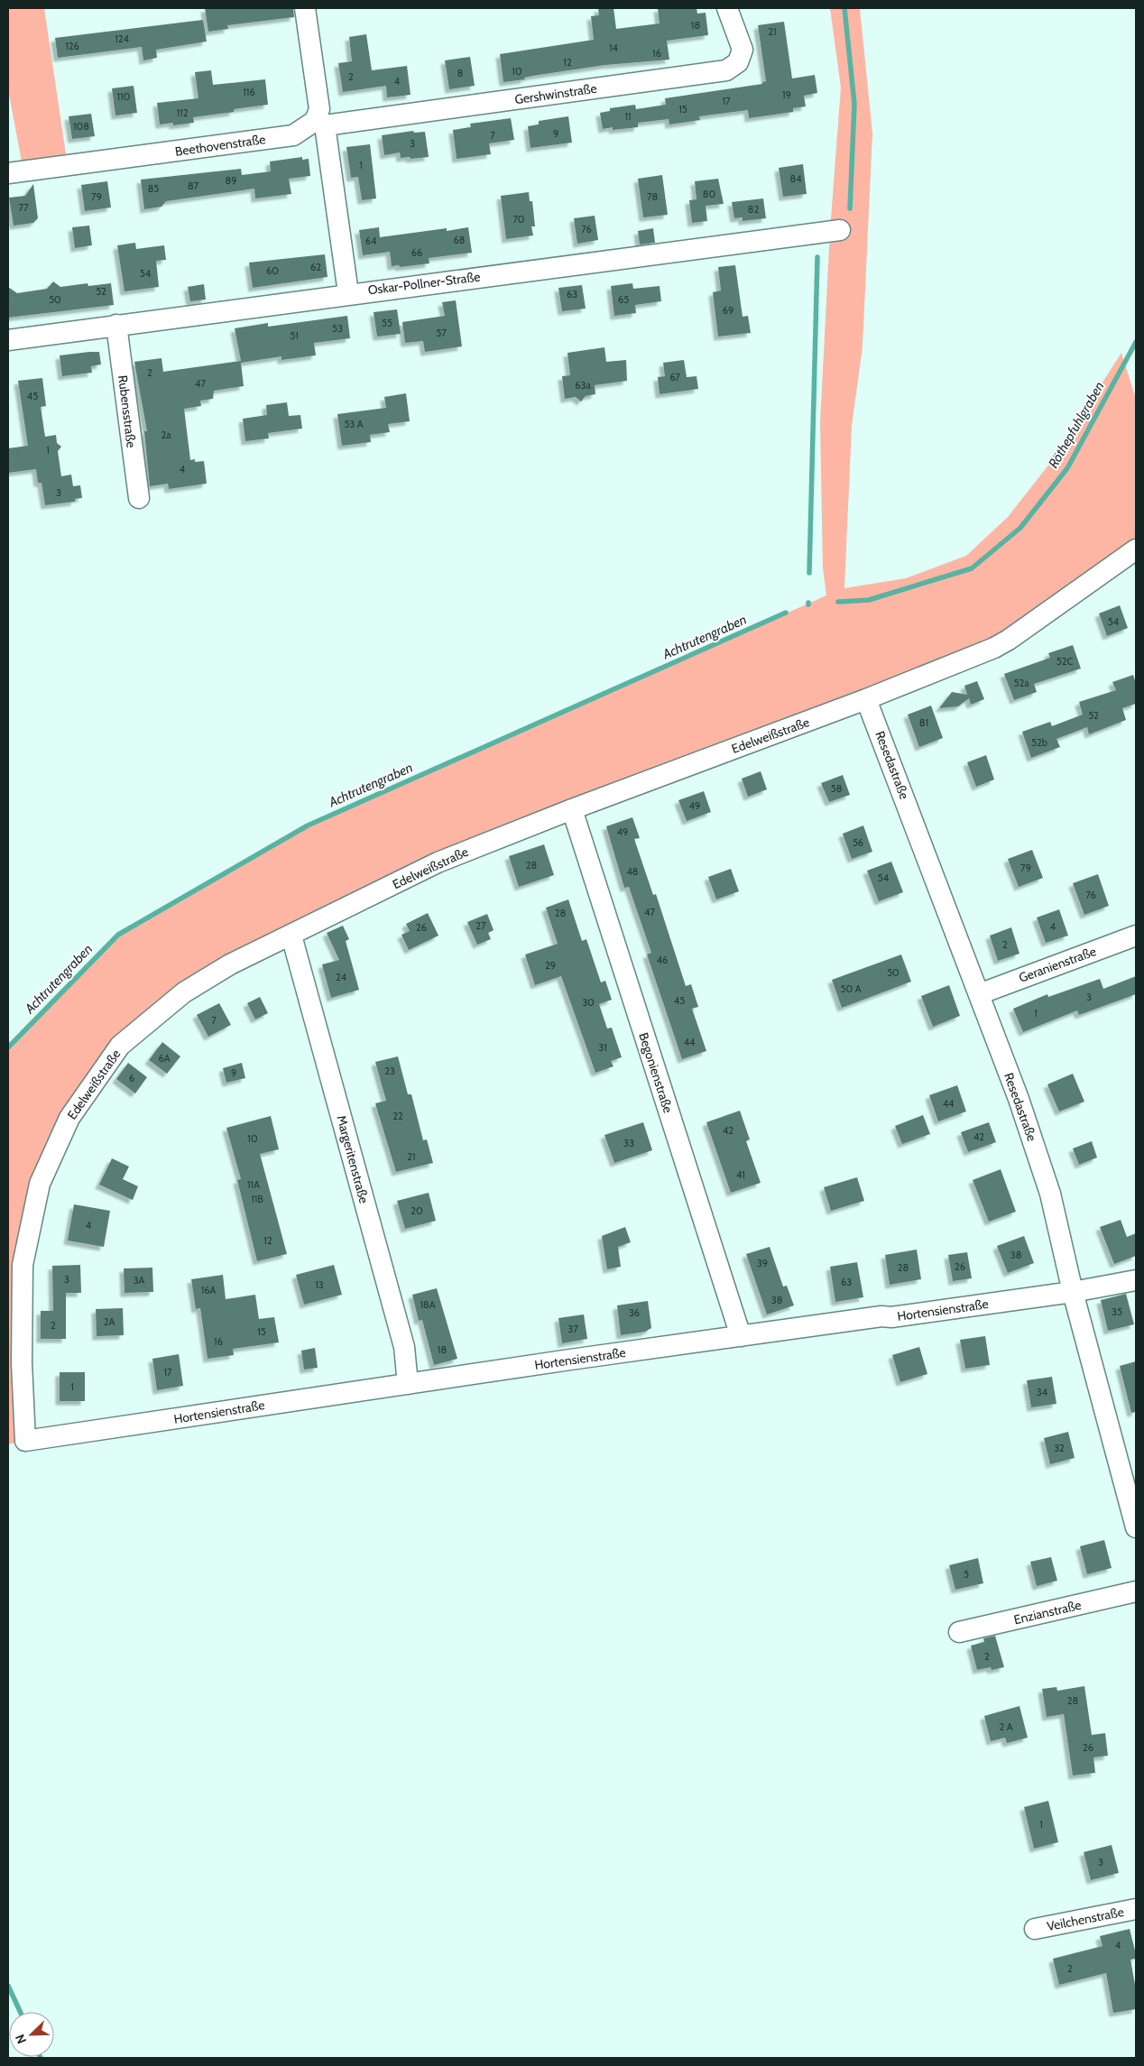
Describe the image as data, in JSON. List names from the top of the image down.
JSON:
{
  "streets": {
    "street": [
      "Gershwinstraße",
      "Beethovenstraße",
      "Oskar-Pollner-Straße",
      "Rubensstraße",
      "Edelweißstraße",
      "Resedastraße",
      "Geranienstraße",
      "Begonienstraße",
      "Margeritenstraße",
      "Hortensienstraße",
      "Enzianstraße",
      "Veilchenstraße"
    ]
  },
  "crossings": [
    ["Gershwinstraße", "Beethovenstraße"],
    ["Oskar-Pollner-Straße", "Rubensstraße"],
    ["Edelweißstraße", "Resedastraße"],
    ["Edelweißstraße", "Begonienstraße"],
    ["Edelweißstraße", "Margeritenstraße"],
    ["Edelweißstraße", "Hortensienstraße"],
    ["Resedastraße", "Geranienstraße"],
    ["Resedastraße", "Hortensienstraße"],
    ["Begonienstraße", "Hortensienstraße"],
    ["Margeritenstraße", "Hortensienstraße"]
  ],
  "water": ["Röthepfuhlgraben", "Achtrutengraben"],
  "house_numbers": [
    "18",
    "21",
    "124",
    "126",
    "14",
    "16",
    "12",
    "10",
    "8",
    "2",
    "4",
    "116",
    "19",
    "110",
    "17",
    "15",
    "112",
    "11",
    "108",
    "9",
    "7",
    "3",
    "1",
    "84",
    "89",
    "87",
    "85",
    "80",
    "79",
    "78",
    "77",
    "82",
    "70",
    "76",
    "68",
    "64",
    "66",
    "62",
    "60",
    "54",
    "52",
    "63",
    "50",
    "65",
    "69",
    "55",
    "53",
    "57",
    "51",
    "2",
    "67",
    "47",
    "63a",
    "45",
    "53 A",
    "2a",
    "1",
    "4",
    "3",
    "54",
    "52C",
    "52a",
    "52",
    "81",
    "52b",
    "58",
    "49",
    "49",
    "56",
    "28",
    "79",
    "48",
    "54",
    "76",
    "47",
    "28",
    "27",
    "4",
    "26",
    "2",
    "46",
    "29",
    "50",
    "24",
    "50 A",
    "3",
    "45",
    "30",
    "1",
    "7",
    "44",
    "31",
    "6A",
    "23",
    "9",
    "6",
    "44",
    "22",
    "42",
    "42",
    "10",
    "33",
    "21",
    "41",
    "11A",
    "11B",
    "20",
    "4",
    "12",
    "38",
    "39",
    "26",
    "28",
    "3",
    "3A",
    "63",
    "13",
    "16A",
    "38",
    "18A",
    "35",
    "36",
    "2A",
    "2",
    "37",
    "15",
    "16",
    "18",
    "17",
    "1",
    "34",
    "32",
    "5",
    "2",
    "28",
    "2 A",
    "26",
    "1",
    "3",
    "4",
    "2"
  ],
  "north": "bottom left"
}
